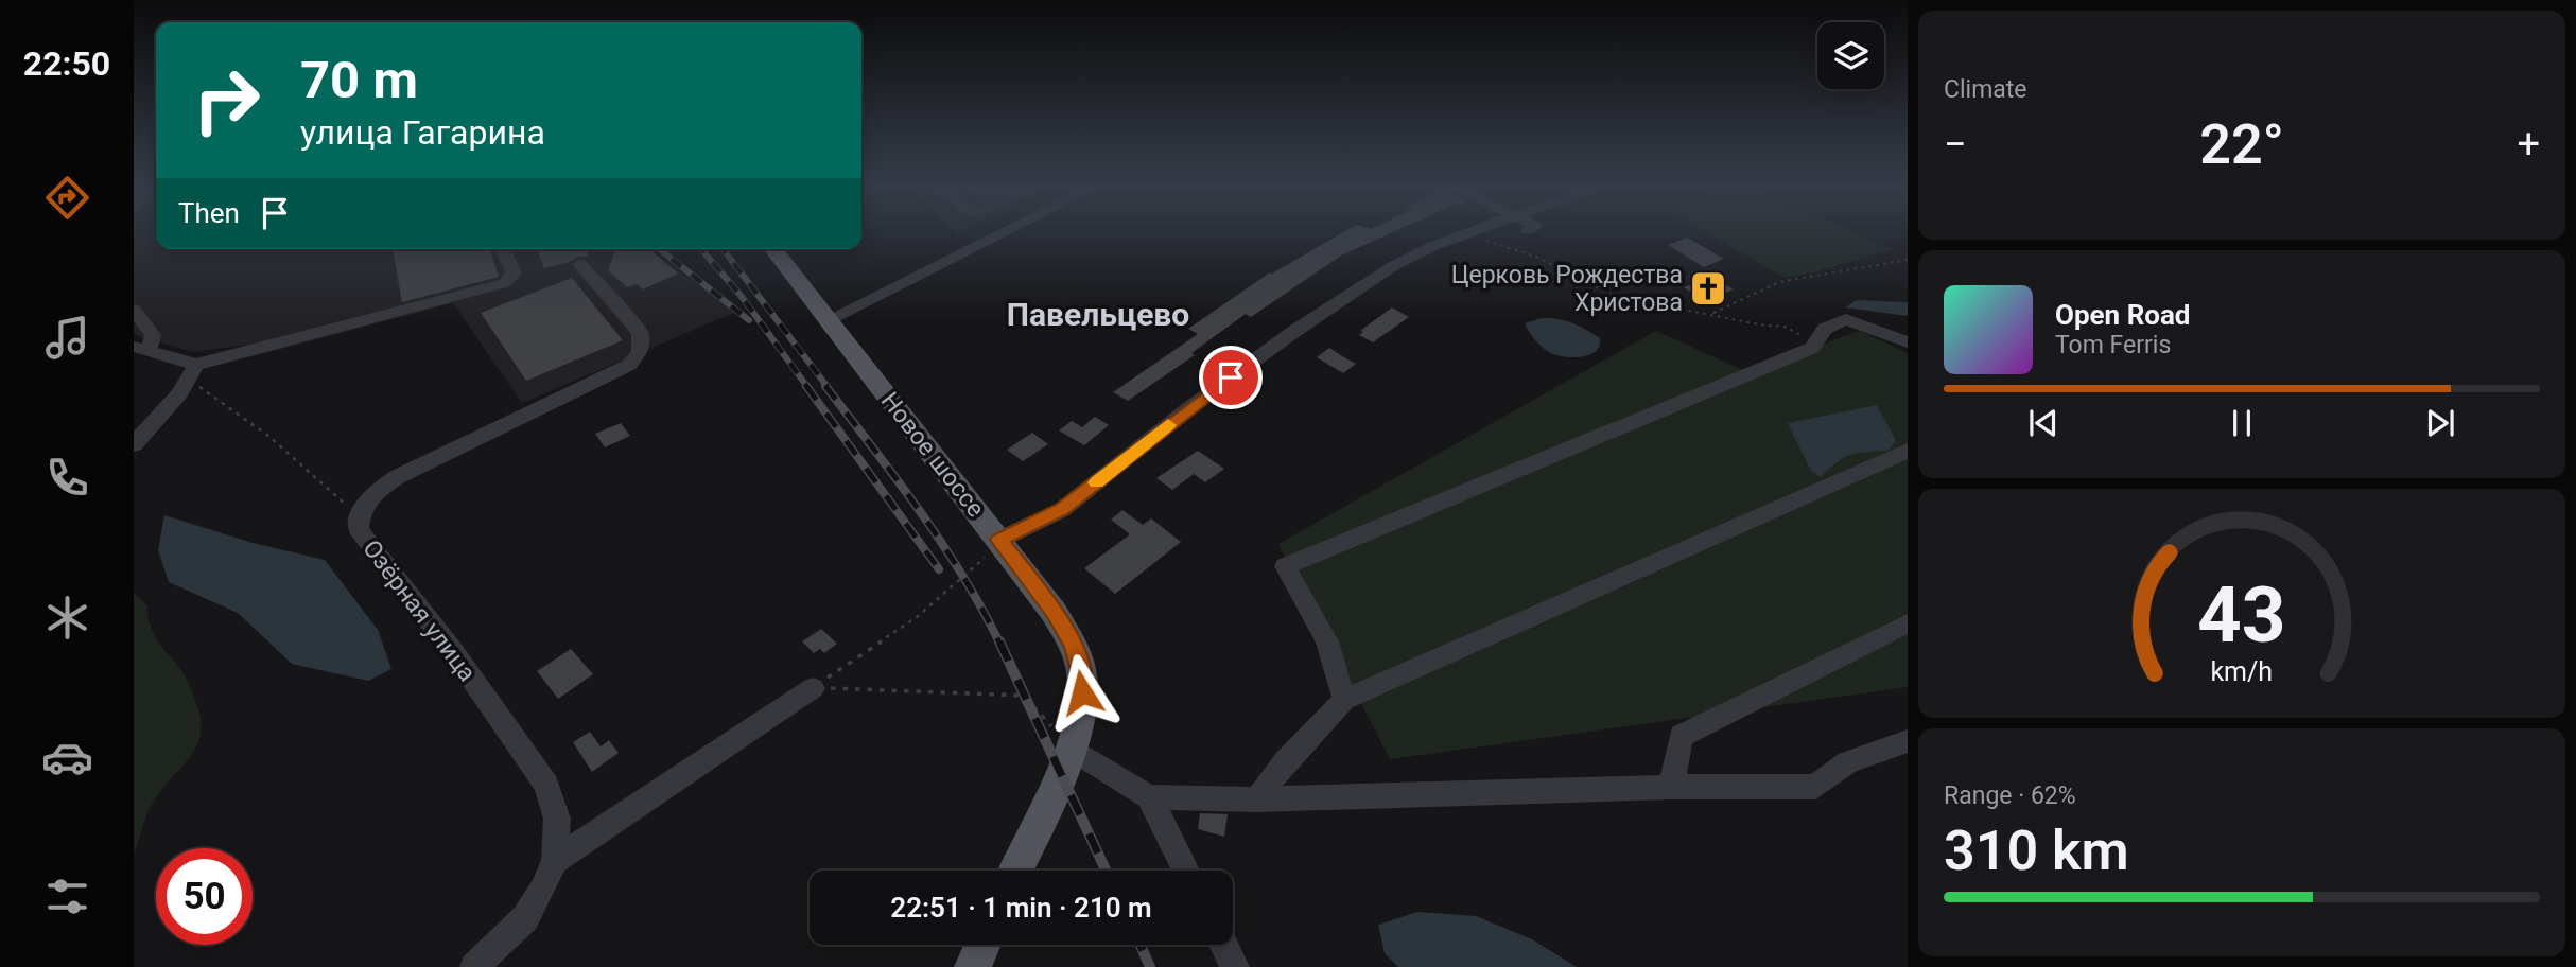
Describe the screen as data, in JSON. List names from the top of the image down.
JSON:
{
  "streets": {
    "main road": ["Новое шоссе"],
    "street": ["Озёрная улица"]
  },
  "districts": ["Павельцево"],
  "places": {
    "church": ["Церковь Рождества Христова"]
  },
  "page": {
    "tabs": "22:50",
    "tile": [
      "Climate",
      ["Range · 62%", "310 km"]
    ],
    "turn": ["70 m", "улица Гагарина"],
    "heat": ["−", "22°", "+"],
    "then": "Then",
    "song": ["Open Road", "Tom Ferris"],
    "limit": "50",
    "trip": "22:51 · 1 min · 210 m",
    "gauge": ["43", "km/h"]
  }
}
